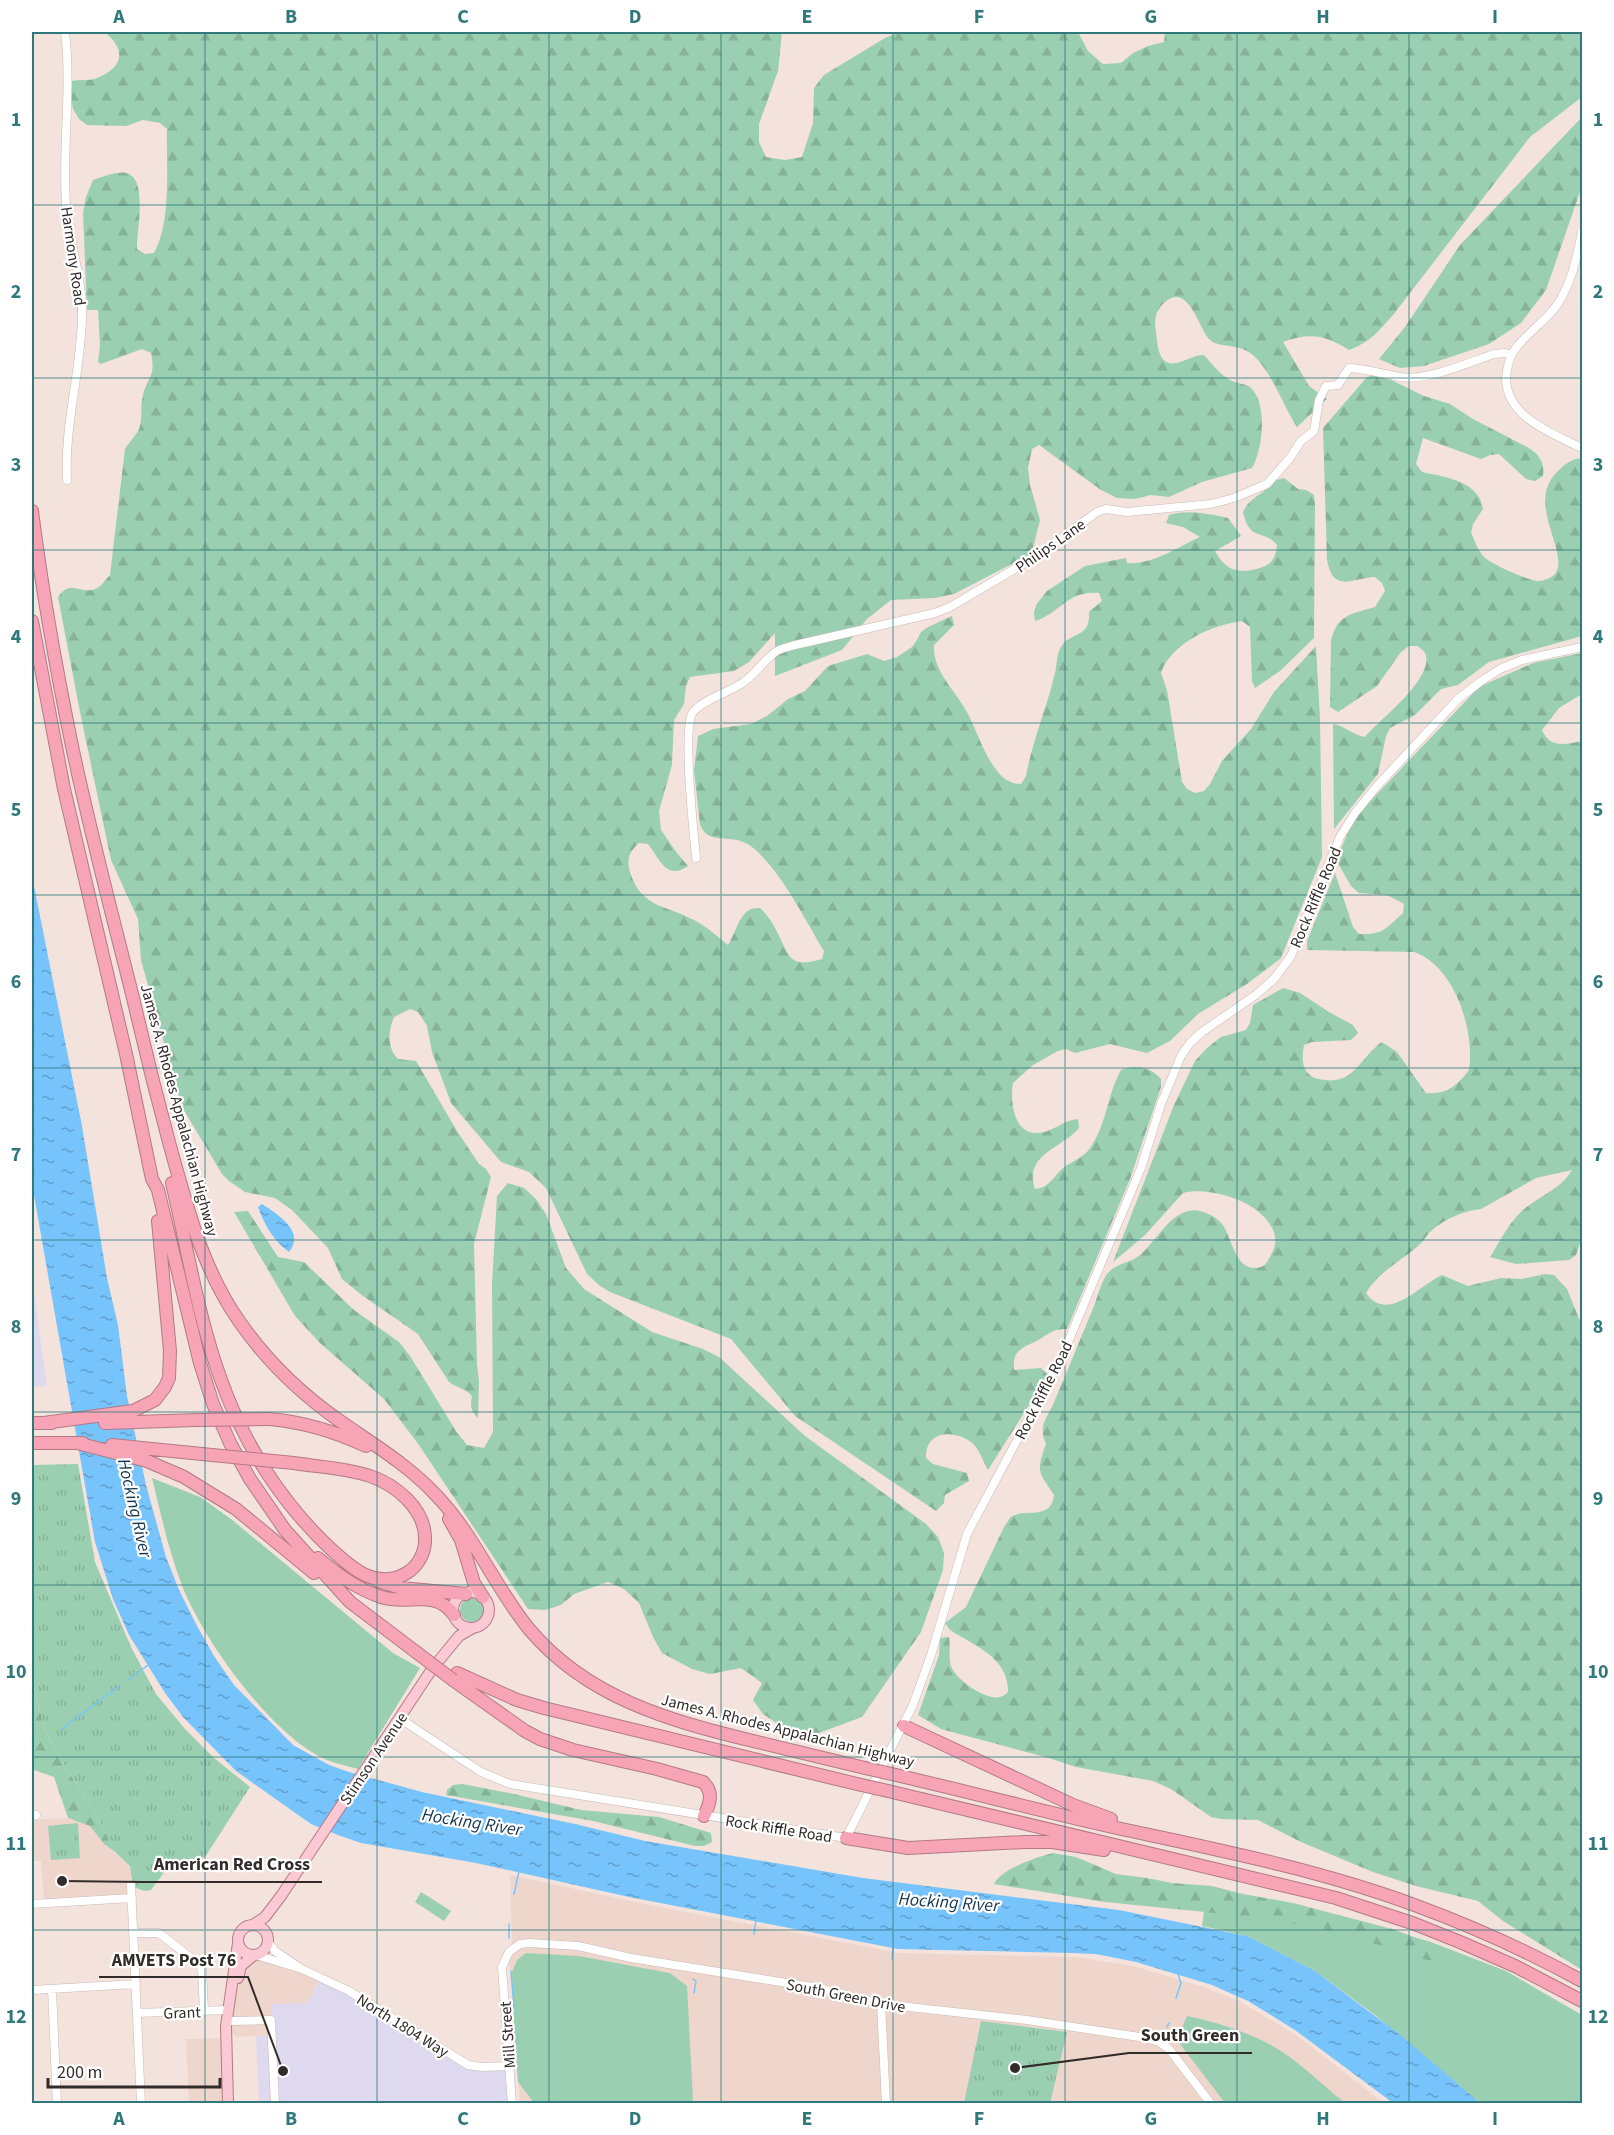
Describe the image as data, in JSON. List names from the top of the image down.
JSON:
{
  "streets": {
    "highway": ["James A. Rhodes Appalachian Highway"],
    "main road": ["Stimson Avenue"],
    "street": [
      "Harmony Road",
      "Philips Lane",
      "Rock Riffle Road",
      "South Green Drive",
      "Grant",
      "North 1804 Way",
      "Mill Street"
    ]
  },
  "crossings": [
    ["Rock Riffle Road", "Stimson Avenue"],
    ["Stimson Avenue", "North 1804 Way"],
    ["South Green Drive", "Mill Street"],
    ["North 1804 Way", "Mill Street"]
  ],
  "water": ["Hocking River"],
  "places": ["American Red Cross", "South Green", "AMVETS Post 76"],
  "scale_bar": "200 m",
  "grid": {
    "columns": [
      "A",
      "B",
      "C",
      "D",
      "E",
      "F",
      "G",
      "H",
      "I"
    ],
    "rows": [
      "1",
      "2",
      "3",
      "4",
      "5",
      "6",
      "7",
      "8",
      "9",
      "10",
      "11",
      "12"
    ]
  }
}
